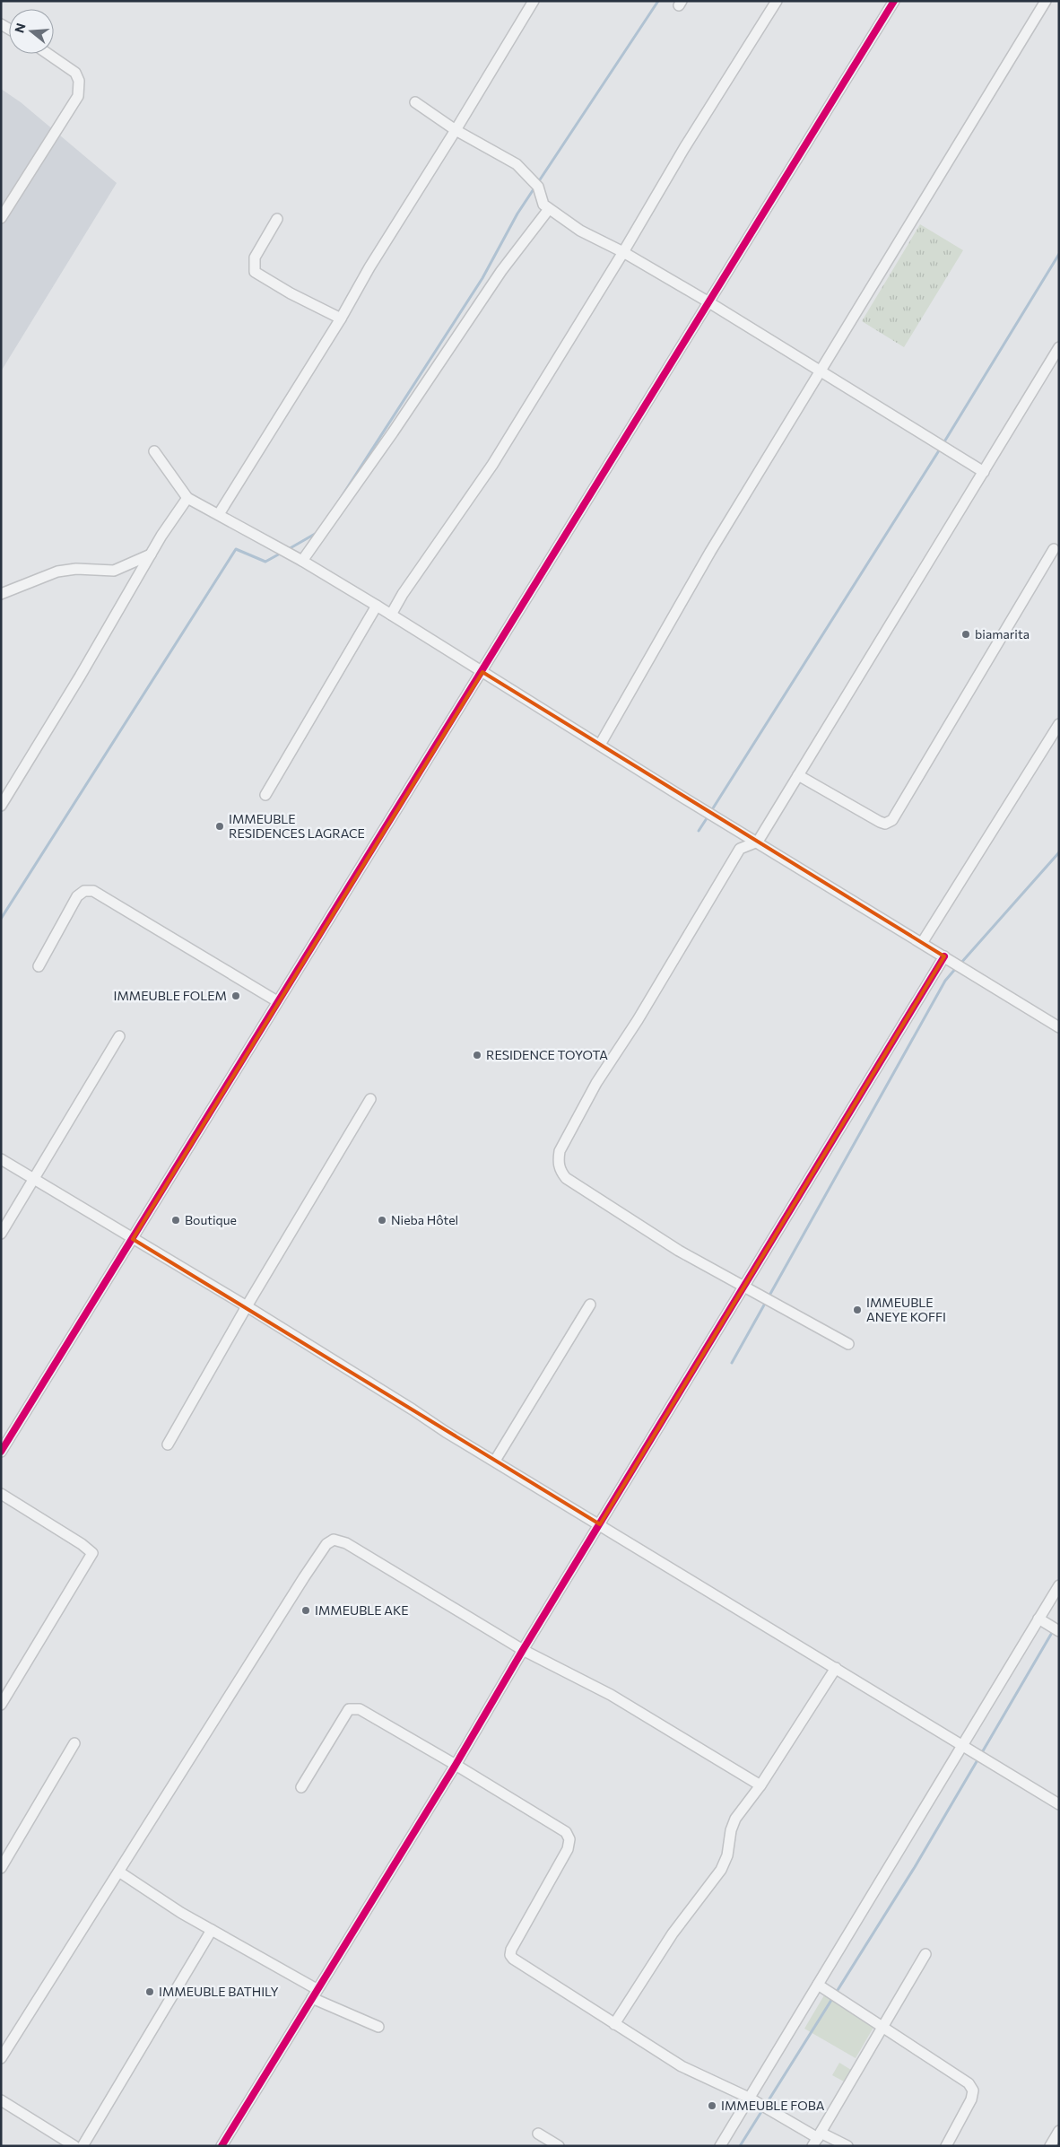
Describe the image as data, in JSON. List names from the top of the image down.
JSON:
{
  "places": [
    "biamarita",
    "IMMEUBLE RESIDENCES LAGRACE",
    "IMMEUBLE FOLEM",
    "RESIDENCE TOYOTA",
    "Boutique",
    "Nieba Hôtel",
    "IMMEUBLE ANEYE KOFFI",
    "IMMEUBLE AKE",
    "IMMEUBLE BATHILY",
    "IMMEUBLE FOBA"
  ],
  "north": "left"
}
